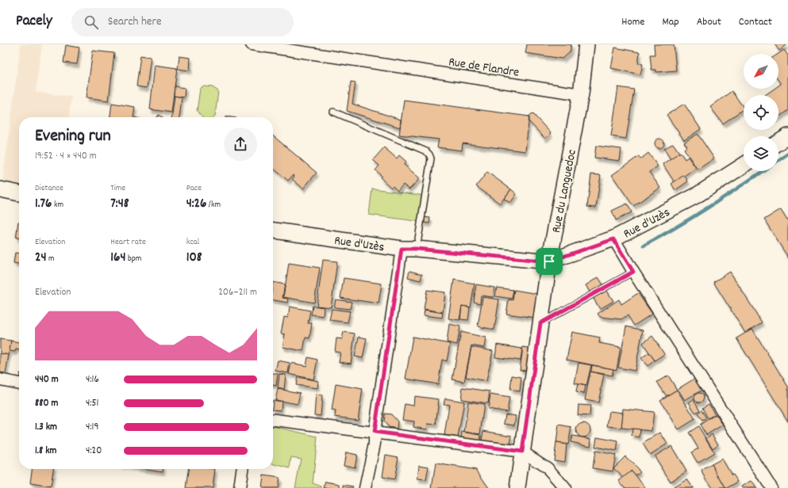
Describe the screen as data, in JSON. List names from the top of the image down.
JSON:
{
  "streets": {
    "street": ["Rue de Flandre", "Rue du Languedoc", "Rue d'Uzès"]
  },
  "crossings": [
    ["Rue de Flandre", "Rue du Languedoc"],
    ["Rue du Languedoc", "Rue d'Uzès"]
  ],
  "north": "bottom left",
  "page": {
    "header": "Pacely",
    "search": "Search here",
    "nav": [
      "Home",
      "Map",
      "About",
      "Contact"
    ],
    "heading": ["Evening run", "19:52 · 4 × 440 m"],
    "stats": [
      ["Distance", "1.76 km"],
      ["Time", "7:48"],
      ["Pace", "4:26 /km"],
      ["Elevation", "24 m"],
      ["Heart rate", "164 bpm"],
      ["kcal", "108"]
    ],
    "chart": ["Elevation", "206–211 m"],
    "list": [
      {
        "name": "440 m",
        "note": "4:16"
      },
      {
        "name": "880 m",
        "note": "4:51"
      },
      {
        "name": "1.3 km",
        "note": "4:19"
      },
      {
        "name": "1.8 km",
        "note": "4:20"
      }
    ]
  }
}
